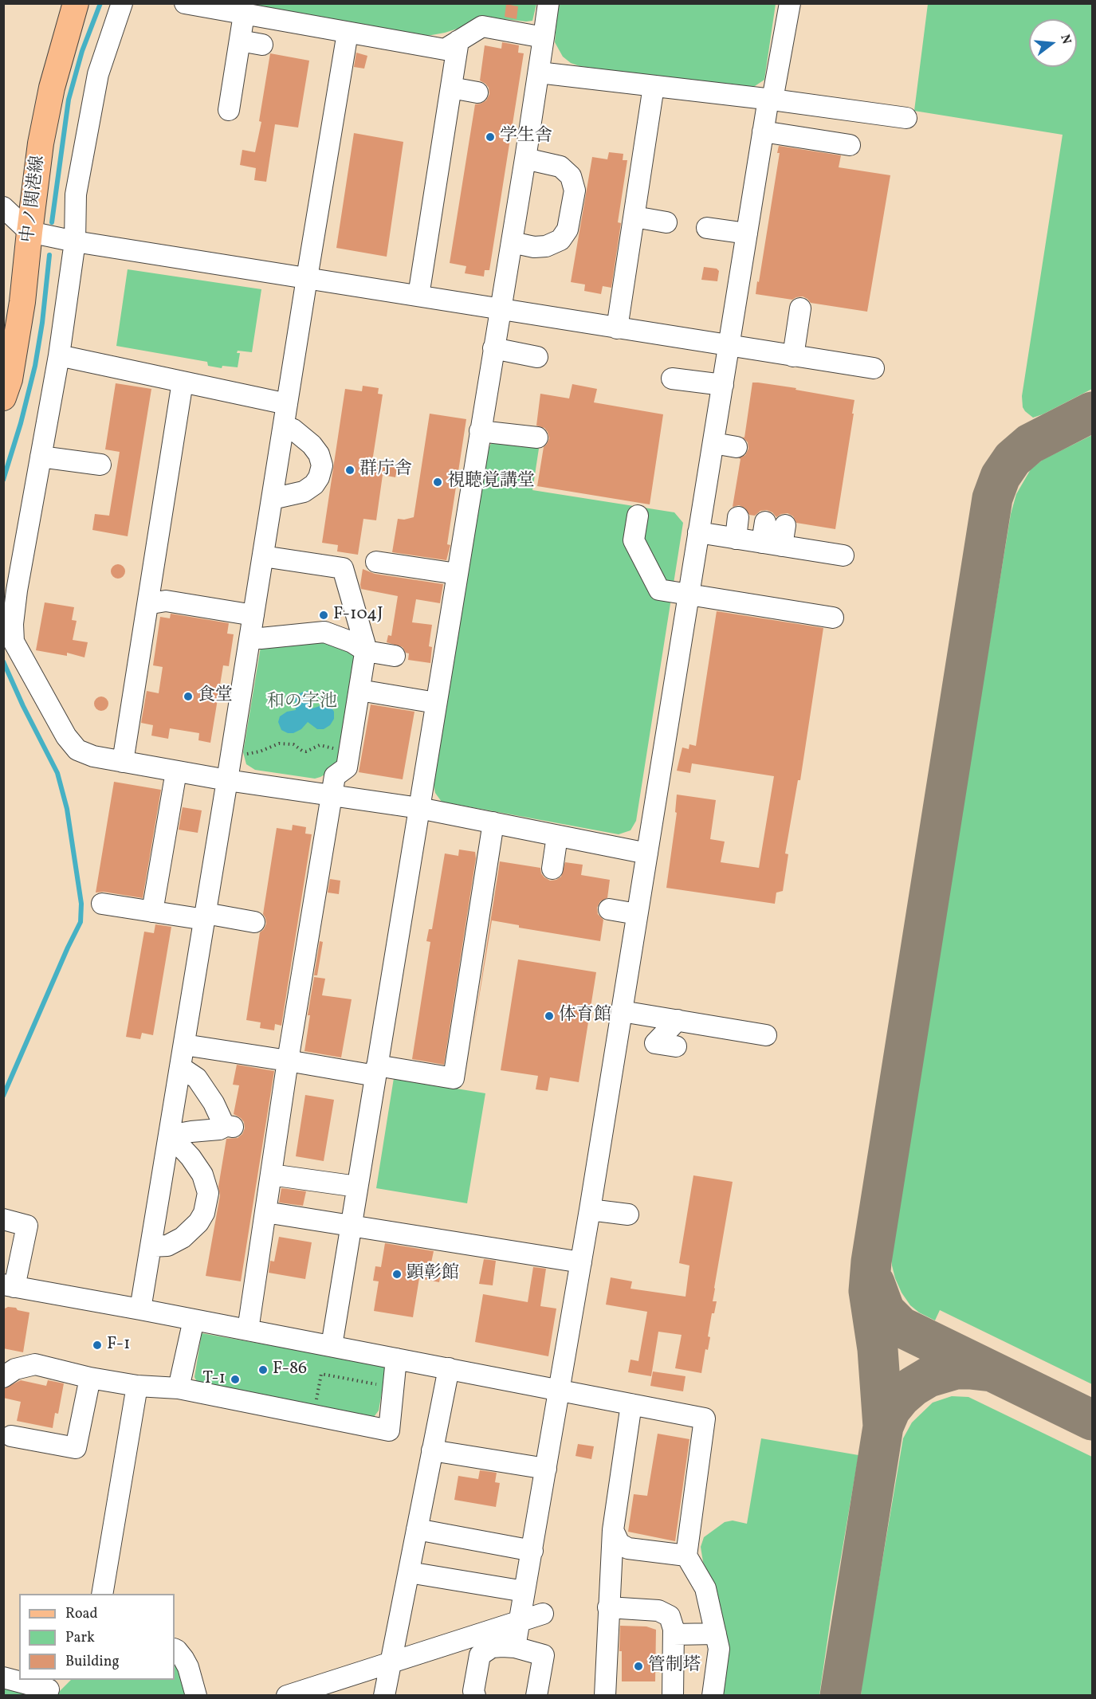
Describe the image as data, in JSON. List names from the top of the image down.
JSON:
{
  "streets": {
    "main road": ["中ノ関港線"]
  },
  "parks": ["和の字池"],
  "places": [
    "学生舎",
    "群庁舎",
    "視聴覚講堂",
    "F-104J",
    "食堂",
    "体育館",
    "顕彰館",
    "F-1",
    "F-86",
    "T-1",
    "管制塔"
  ],
  "legend": ["Road", "Park", "Building"],
  "north": "right"
}
